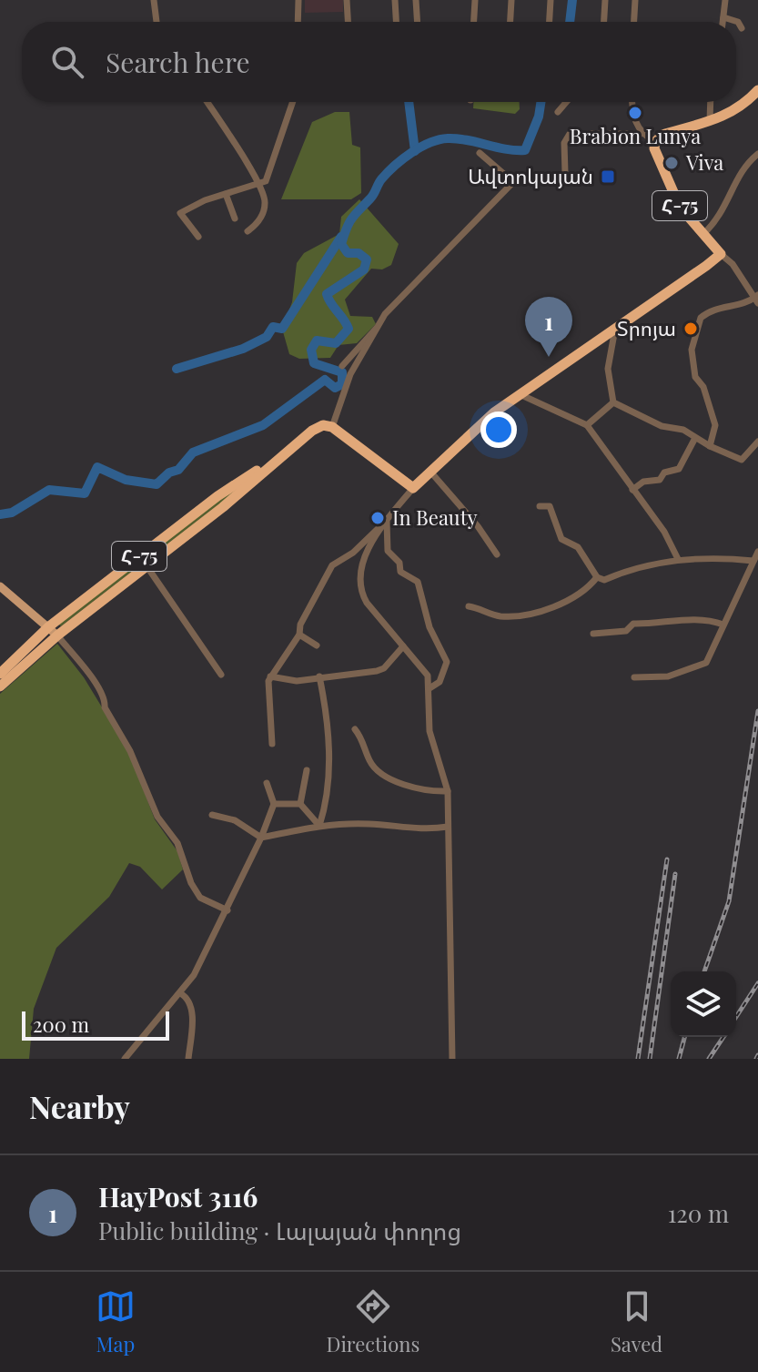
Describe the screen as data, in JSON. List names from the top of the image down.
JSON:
{
  "streets": {
    "highway": ["Հ-75"]
  },
  "places": {
    "other": [
      "Brabion Lunya",
      "Viva",
      "Տրոյա",
      "In Beauty"
    ],
    "transit": ["Ավտոկայան"]
  },
  "scale_bar": "200 m",
  "page": {
    "search": "Search here",
    "pins": "1",
    "scale": "200 m",
    "heading": "Nearby",
    "list": [
      {
        "mark": "1",
        "name": "HayPost 3116",
        "note": "Public building · Լալայան փողոց",
        "value": "120 m"
      }
    ],
    "nav": ["Map", "Directions", "Saved"]
  }
}
